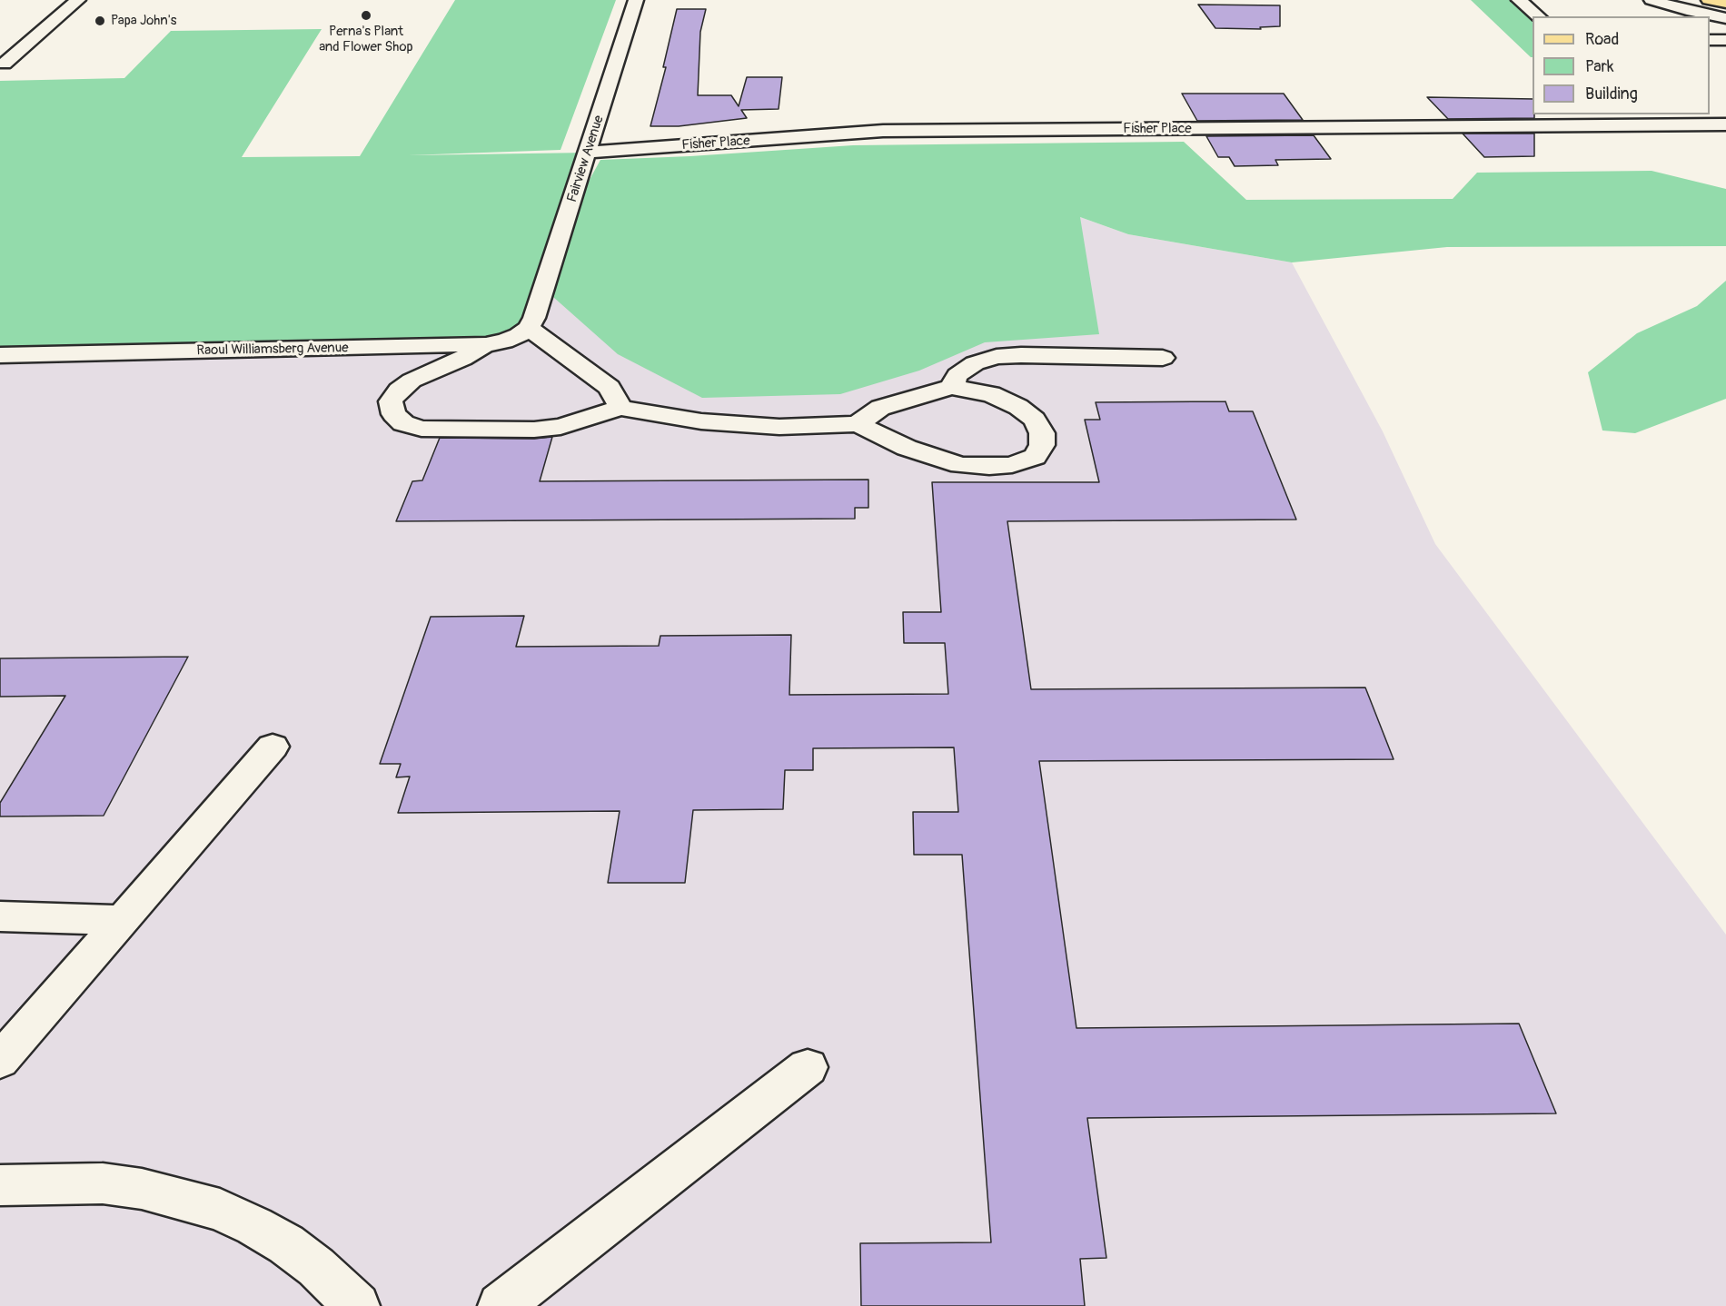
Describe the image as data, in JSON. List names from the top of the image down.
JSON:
{
  "streets": {
    "street": ["Fisher Place", "Fairview Avenue", "Raoul Williamsberg Avenue"]
  },
  "crossings": [
    ["Fisher Place", "Fairview Avenue"],
    ["Fairview Avenue", "Raoul Williamsberg Avenue"]
  ],
  "places": ["Perna's Plant and Flower Shop", "Papa John's"],
  "legend": ["Road", "Park", "Building"]
}
